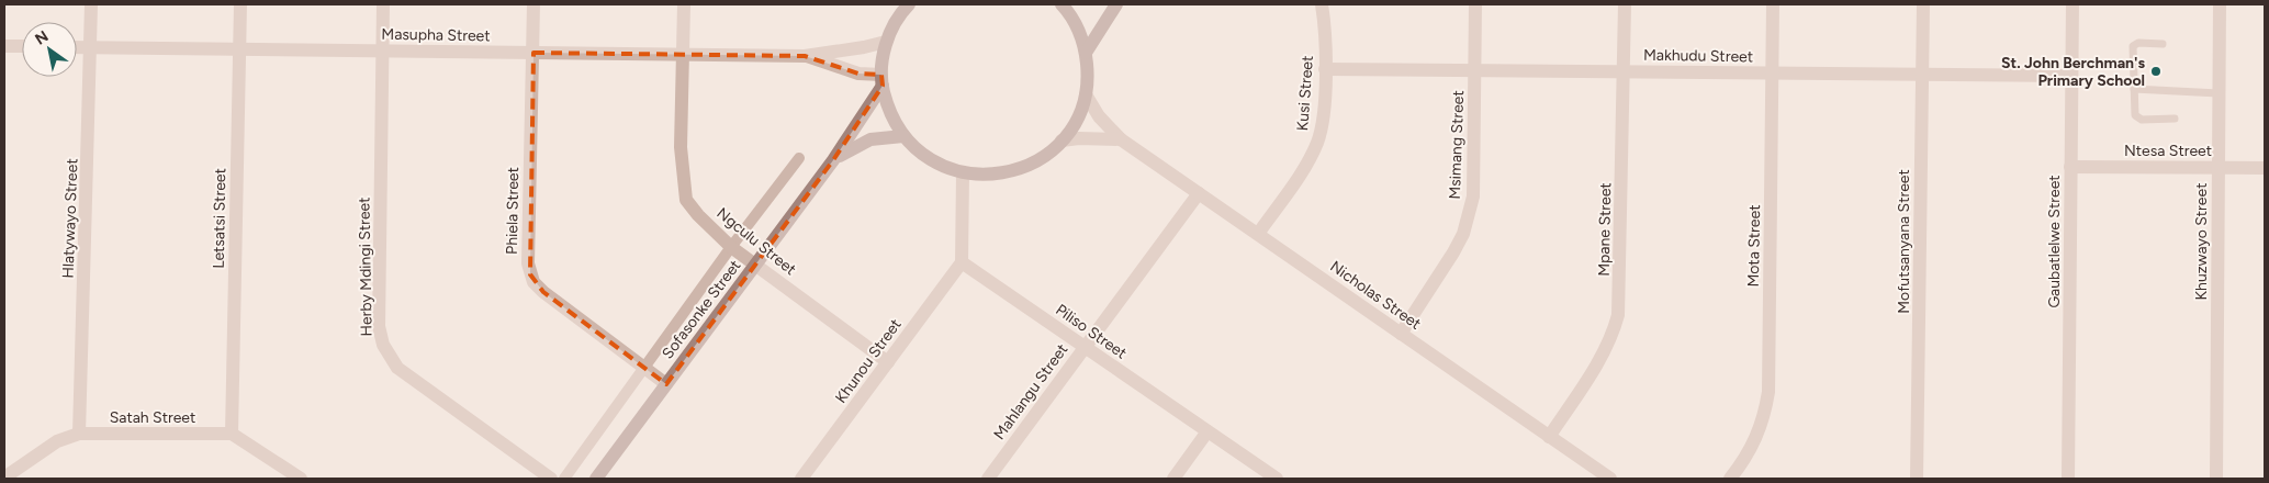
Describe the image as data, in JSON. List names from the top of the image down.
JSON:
{
  "streets": {
    "main road": ["Sofasonke Street"],
    "street": [
      "Masupha Street",
      "Makhudu Street",
      "Kusi Street",
      "Msimang Street",
      "Ntesa Street",
      "Phiela Street",
      "Hlatywayo Street",
      "Letsatsi Street",
      "Mpane Street",
      "Ngculu Street",
      "Mofutsanyana Street",
      "Gaubatlelwe Street",
      "Khuzwayo Street",
      "Mota Street",
      "Herby Mdingi Street",
      "Nicholas Street",
      "Piliso Street",
      "Khunou Street",
      "Mahlangu Street",
      "Satah Street"
    ]
  },
  "crossings": [
    ["Masupha Street", "Phiela Street"],
    ["Masupha Street", "Hlatywayo Street"],
    ["Masupha Street", "Letsatsi Street"],
    ["Masupha Street", "Ngculu Street"],
    ["Masupha Street", "Herby Mdingi Street"],
    ["Masupha Street", "Sofasonke Street"],
    ["Makhudu Street", "Kusi Street"],
    ["Makhudu Street", "Msimang Street"],
    ["Makhudu Street", "Mpane Street"],
    ["Makhudu Street", "Mofutsanyana Street"],
    ["Makhudu Street", "Gaubatlelwe Street"],
    ["Makhudu Street", "Mota Street"],
    ["Kusi Street", "Nicholas Street"],
    ["Msimang Street", "Nicholas Street"],
    ["Ntesa Street", "Gaubatlelwe Street"],
    ["Ntesa Street", "Khuzwayo Street"],
    ["Phiela Street", "Sofasonke Street"],
    ["Hlatywayo Street", "Satah Street"],
    ["Letsatsi Street", "Satah Street"],
    ["Mpane Street", "Nicholas Street"],
    ["Ngculu Street", "Sofasonke Street"],
    ["Ngculu Street", "Khunou Street"],
    ["Nicholas Street", "Sofasonke Street"],
    ["Nicholas Street", "Mahlangu Street"],
    ["Piliso Street", "Khunou Street"],
    ["Piliso Street", "Mahlangu Street"]
  ],
  "places": ["St. John Berchman's Primary School"],
  "north": "top left"
}
